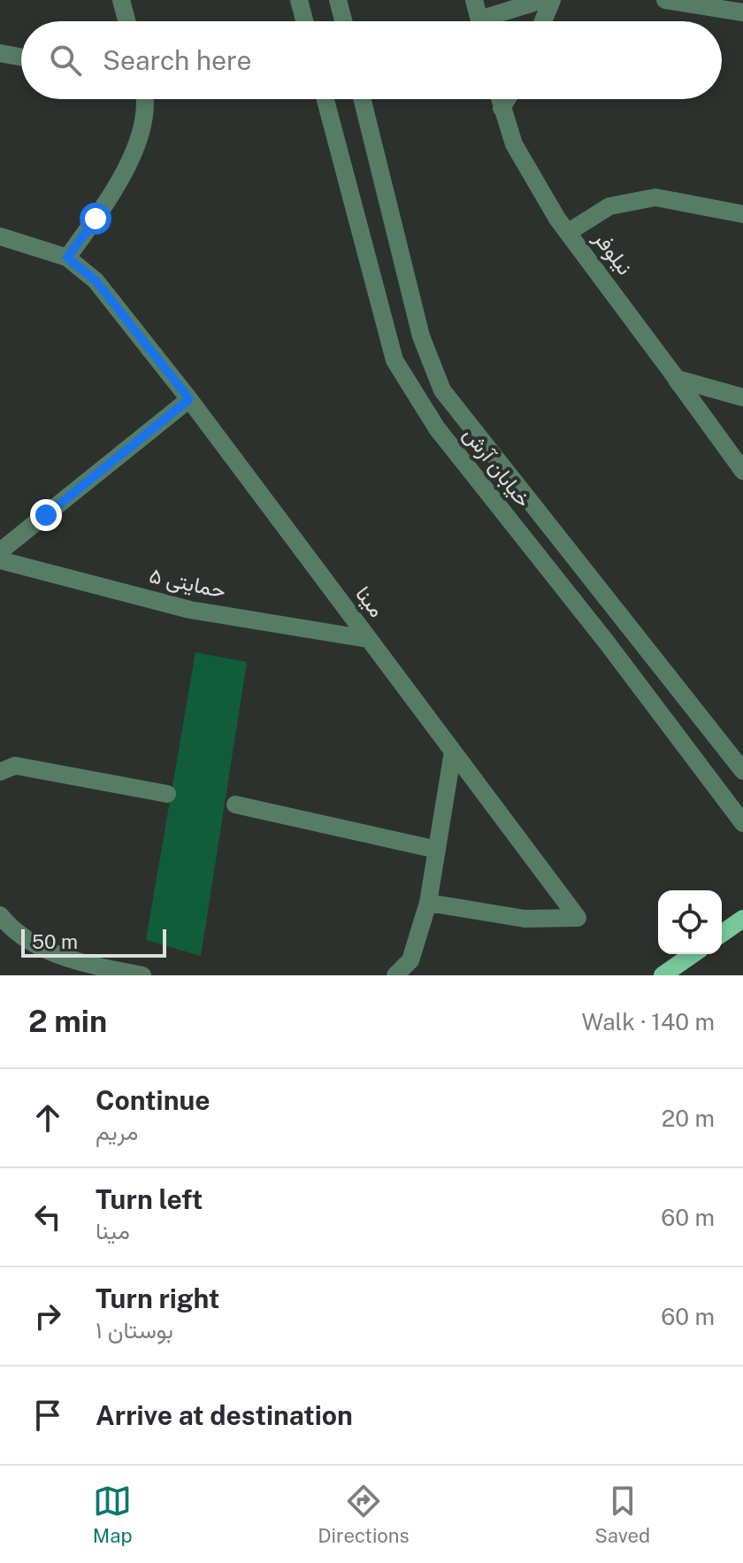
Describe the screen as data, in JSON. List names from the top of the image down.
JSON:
{
  "streets": {
    "street": [
      "نیلوفر",
      "خیابان آرش",
      "حمایتی ۵",
      "مینا"
    ]
  },
  "crossings": [
    ["حمایتی ۵", "مینا"]
  ],
  "scale_bar": "50 m",
  "page": {
    "search": "Search here",
    "scale": "50 m",
    "heading": ["2 min", "Walk · 140 m"],
    "list": [
      ["Continue", "مریم", "20 m"],
      ["Turn left", "مینا", "60 m"],
      ["Turn right", "بوستان ۱", "60 m"],
      "Arrive at destination"
    ],
    "nav": ["Map", "Directions", "Saved"]
  }
}
